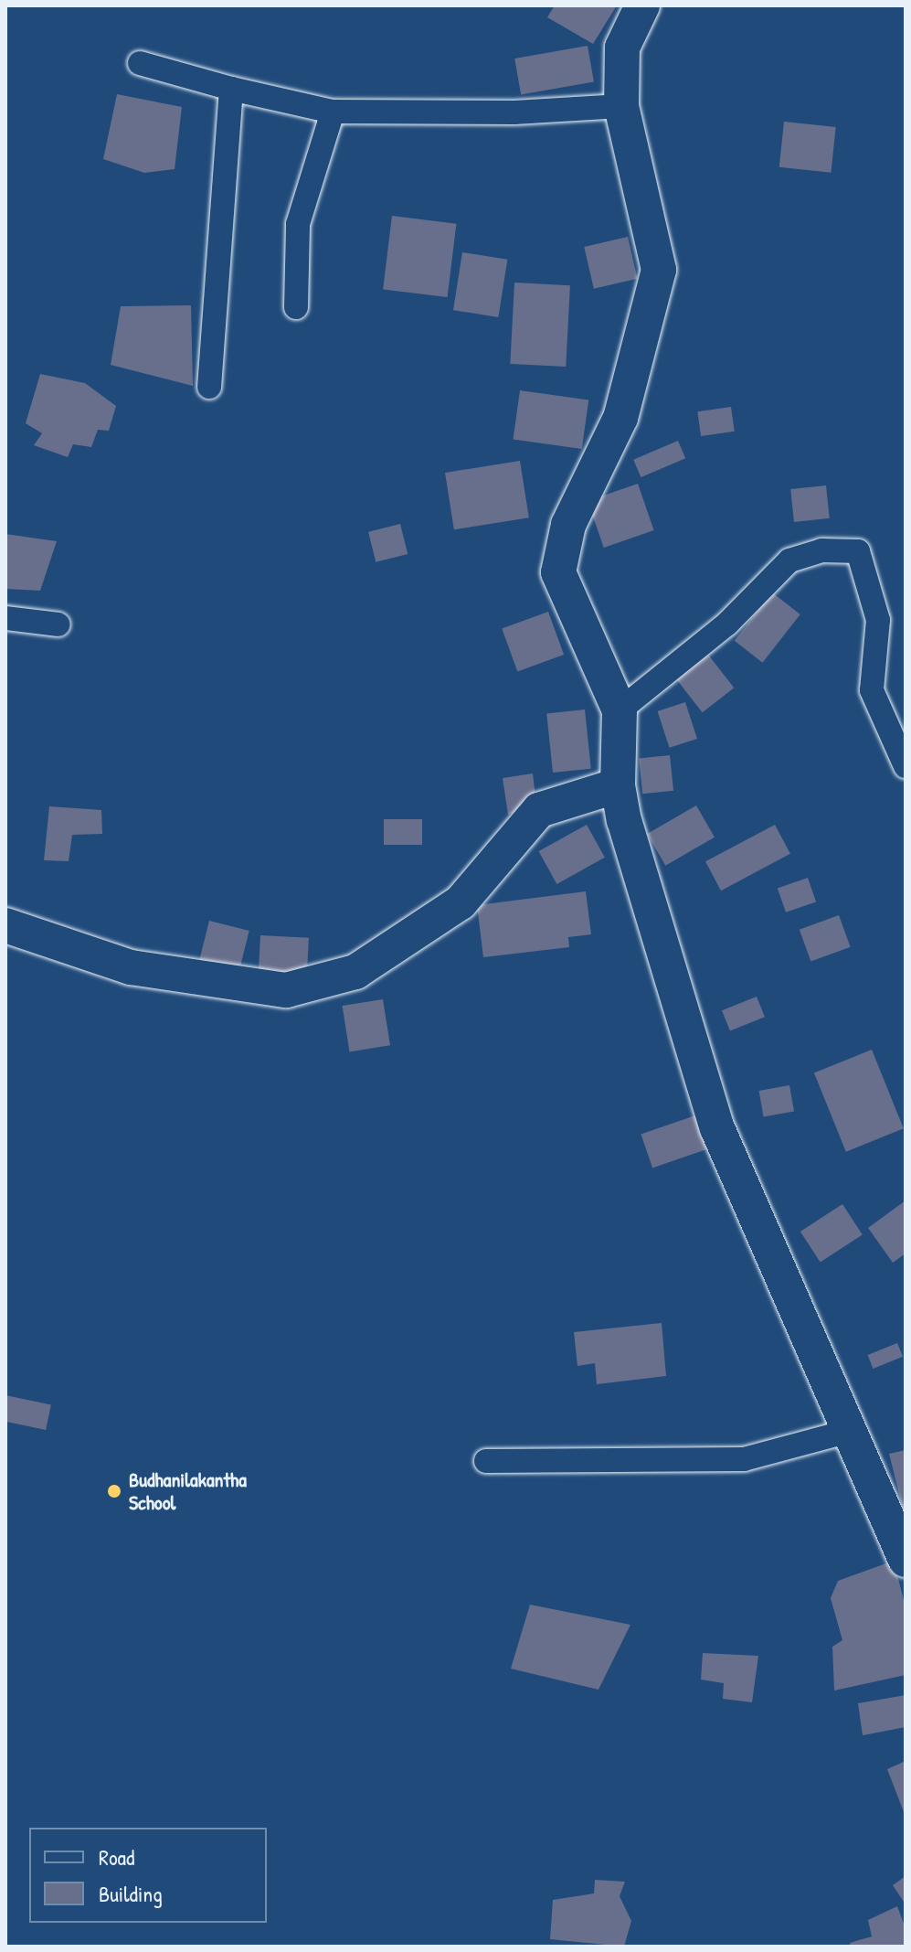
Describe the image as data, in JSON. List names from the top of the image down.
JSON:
{
  "places": ["Budhanilakantha School"],
  "legend": ["Road", "Building"]
}
